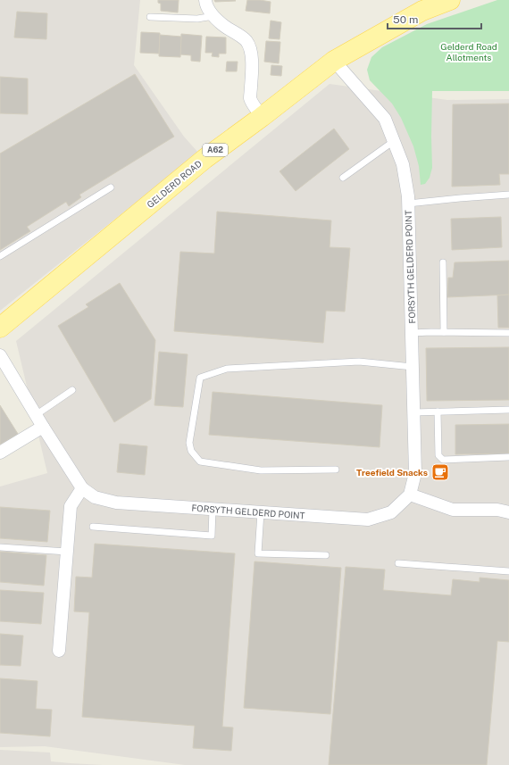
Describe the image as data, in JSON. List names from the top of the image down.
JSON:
{
  "streets": {
    "main road": ["A62", "GELDERD ROAD"],
    "street": ["FORSYTH GELDERD POINT"]
  },
  "crossings": [
    ["GELDERD ROAD", "FORSYTH GELDERD POINT"]
  ],
  "parks": ["Gelderd Road Allotments"],
  "places": {
    "cafe": ["Treefield Snacks"]
  },
  "scale_bar": "50 m"
}
